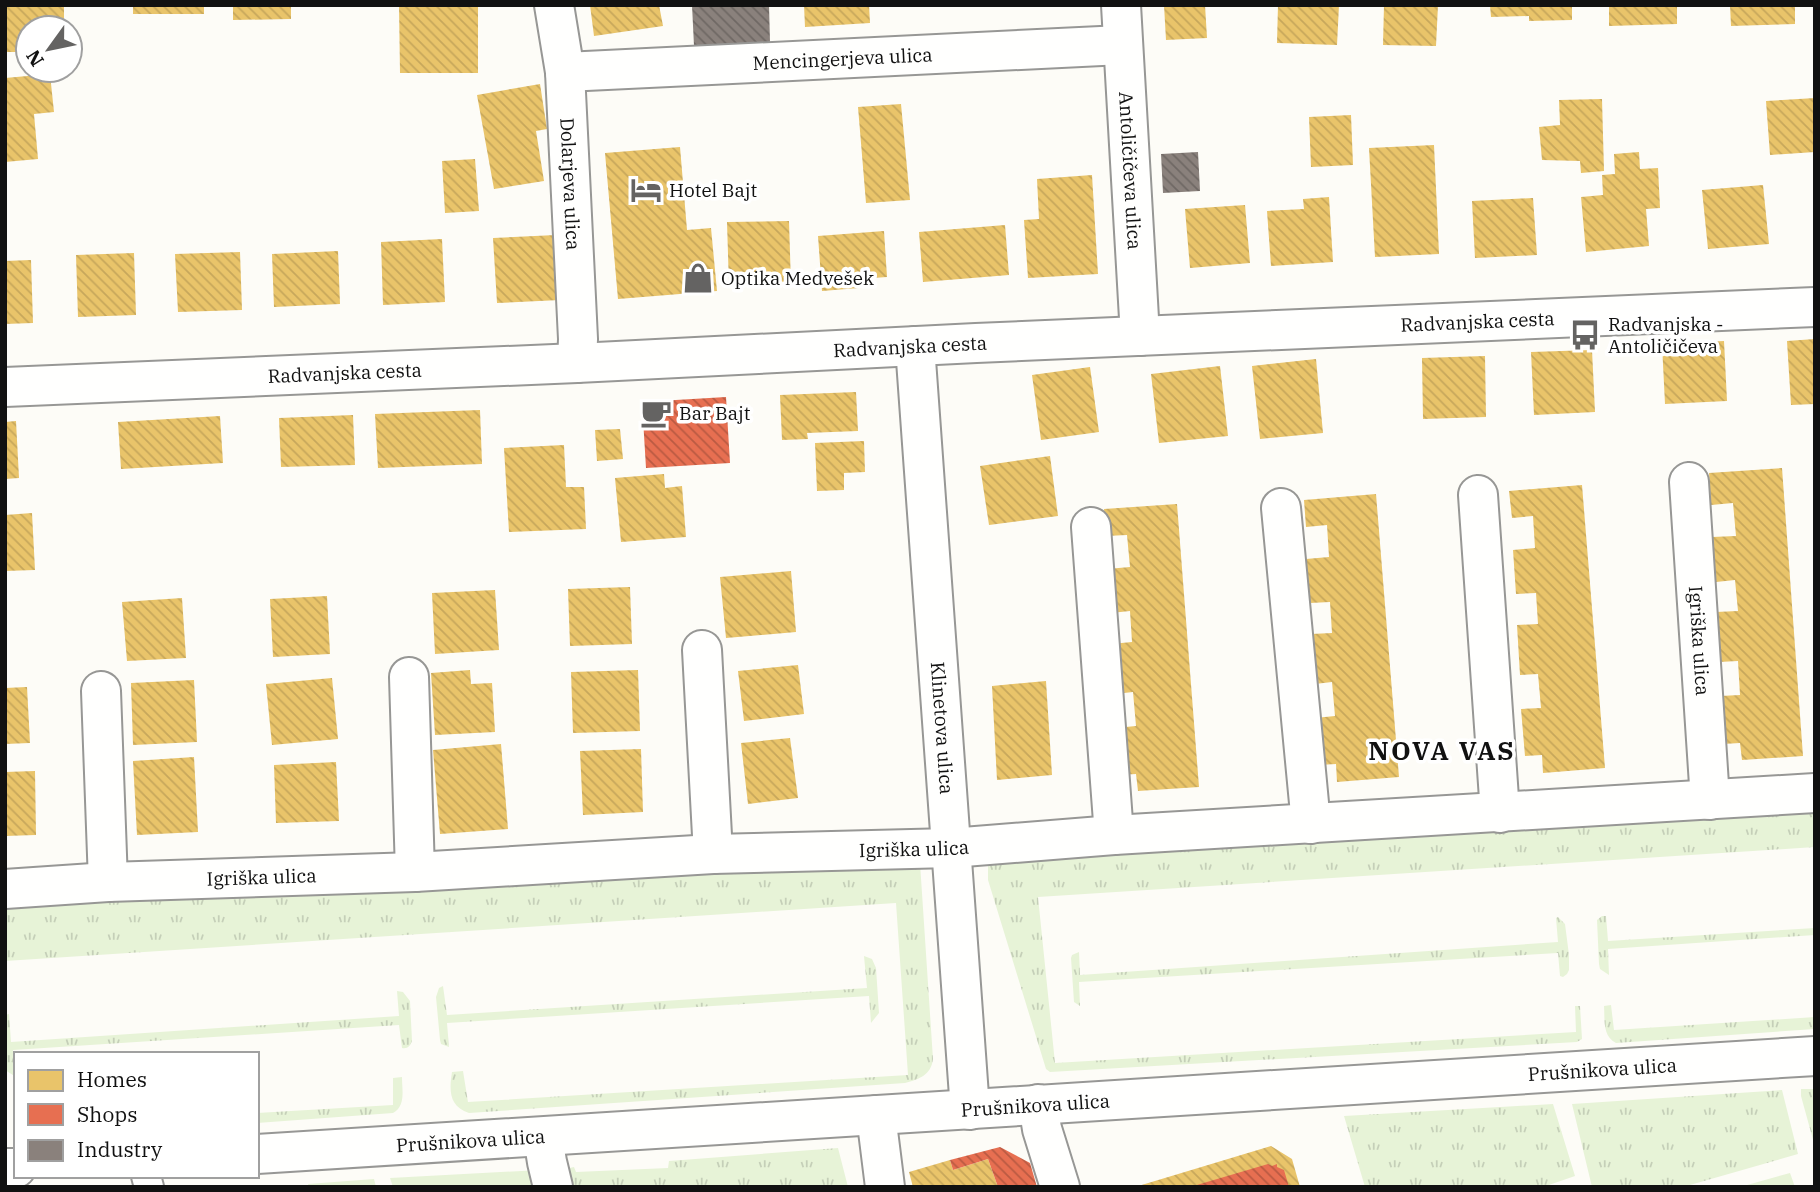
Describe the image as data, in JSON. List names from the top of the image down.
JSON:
{
  "streets": {
    "street": [
      "Mencingerjeva ulica",
      "Antoličičeva ulica",
      "Dolarjeva ulica",
      "Radvanjska cesta",
      "Igriška ulica",
      "Klinetova ulica",
      "Prušnikova ulica"
    ]
  },
  "crossings": [
    ["Mencingerjeva ulica", "Antoličičeva ulica"],
    ["Mencingerjeva ulica", "Dolarjeva ulica"],
    ["Antoličičeva ulica", "Radvanjska cesta"],
    ["Dolarjeva ulica", "Radvanjska cesta"],
    ["Radvanjska cesta", "Klinetova ulica"],
    ["Igriška ulica", "Klinetova ulica"],
    ["Klinetova ulica", "Prušnikova ulica"]
  ],
  "districts": ["NOVA VAS"],
  "places": {
    "hotel": ["Hotel Bajt"],
    "shop": ["Optika Medvešek"],
    "bus stop": ["Radvanjska - Antoličičeva"],
    "cafe": ["Bar Bajt"]
  },
  "legend": ["Homes", "Shops", "Industry"],
  "north": "bottom left"
}
